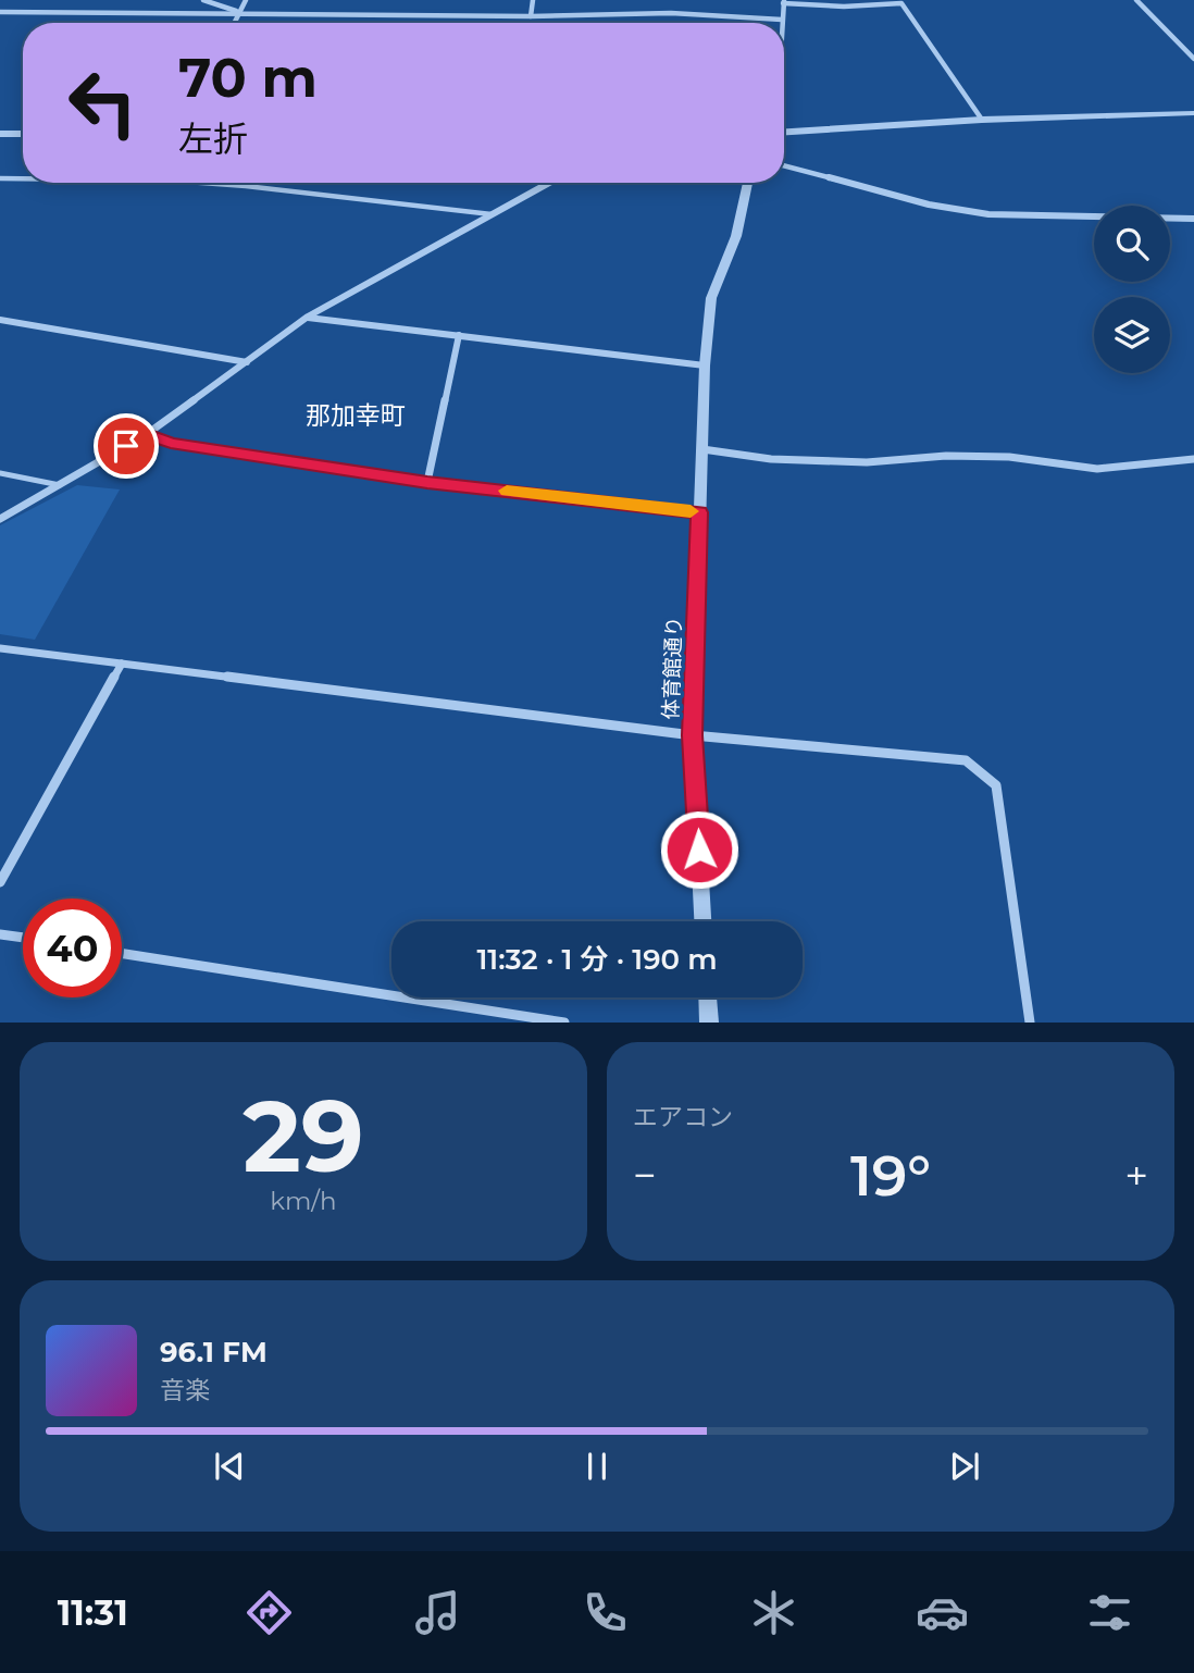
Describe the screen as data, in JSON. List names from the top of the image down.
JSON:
{
  "streets": {
    "street": ["体育館通り"]
  },
  "districts": ["那加幸町"],
  "page": {
    "turn": ["70 m", "左折"],
    "limit": "40",
    "trip": "11:32 · 1 分 · 190 m",
    "tile": [
      ["29", "km/h"],
      "エアコン"
    ],
    "heat": ["−", "19°", "+"],
    "song": ["96.1 FM", "音楽"],
    "tabs": "11:31"
  }
}
